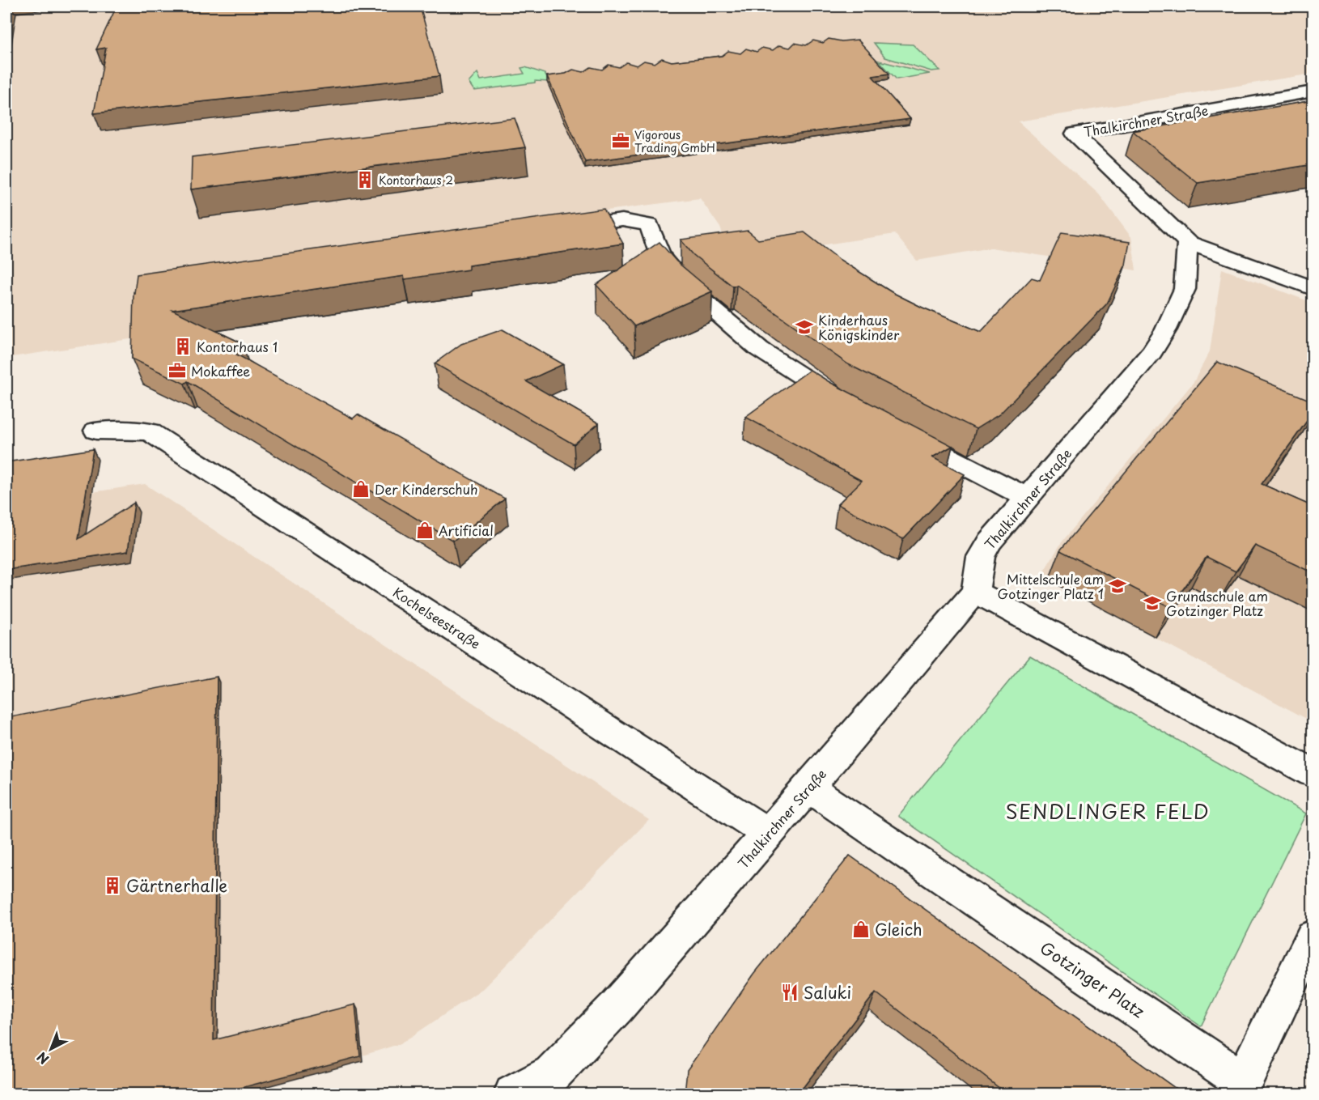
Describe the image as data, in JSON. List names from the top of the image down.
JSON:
{
  "streets": {
    "street": ["Thalkirchner Straße", "Kochelseestraße", "Gotzinger Platz"]
  },
  "crossings": [
    ["Thalkirchner Straße", "Kochelseestraße"],
    ["Thalkirchner Straße", "Gotzinger Platz"]
  ],
  "districts": ["SENDLINGER FELD"],
  "places": {
    "office": ["Vigorous Trading GmbH", "Mokaffee"],
    "building": ["Kontorhaus 2", "Kontorhaus 1", "Gärtnerhalle"],
    "school or university": ["Kinderhaus Königskinder", "Mittelschule am Gotzinger Platz 1", "Grundschule am Gotzinger Platz"],
    "shop": ["Der Kinderschuh", "Artificial", "Gleich"],
    "restaurant": ["Saluki"]
  },
  "north": "bottom left"
}
